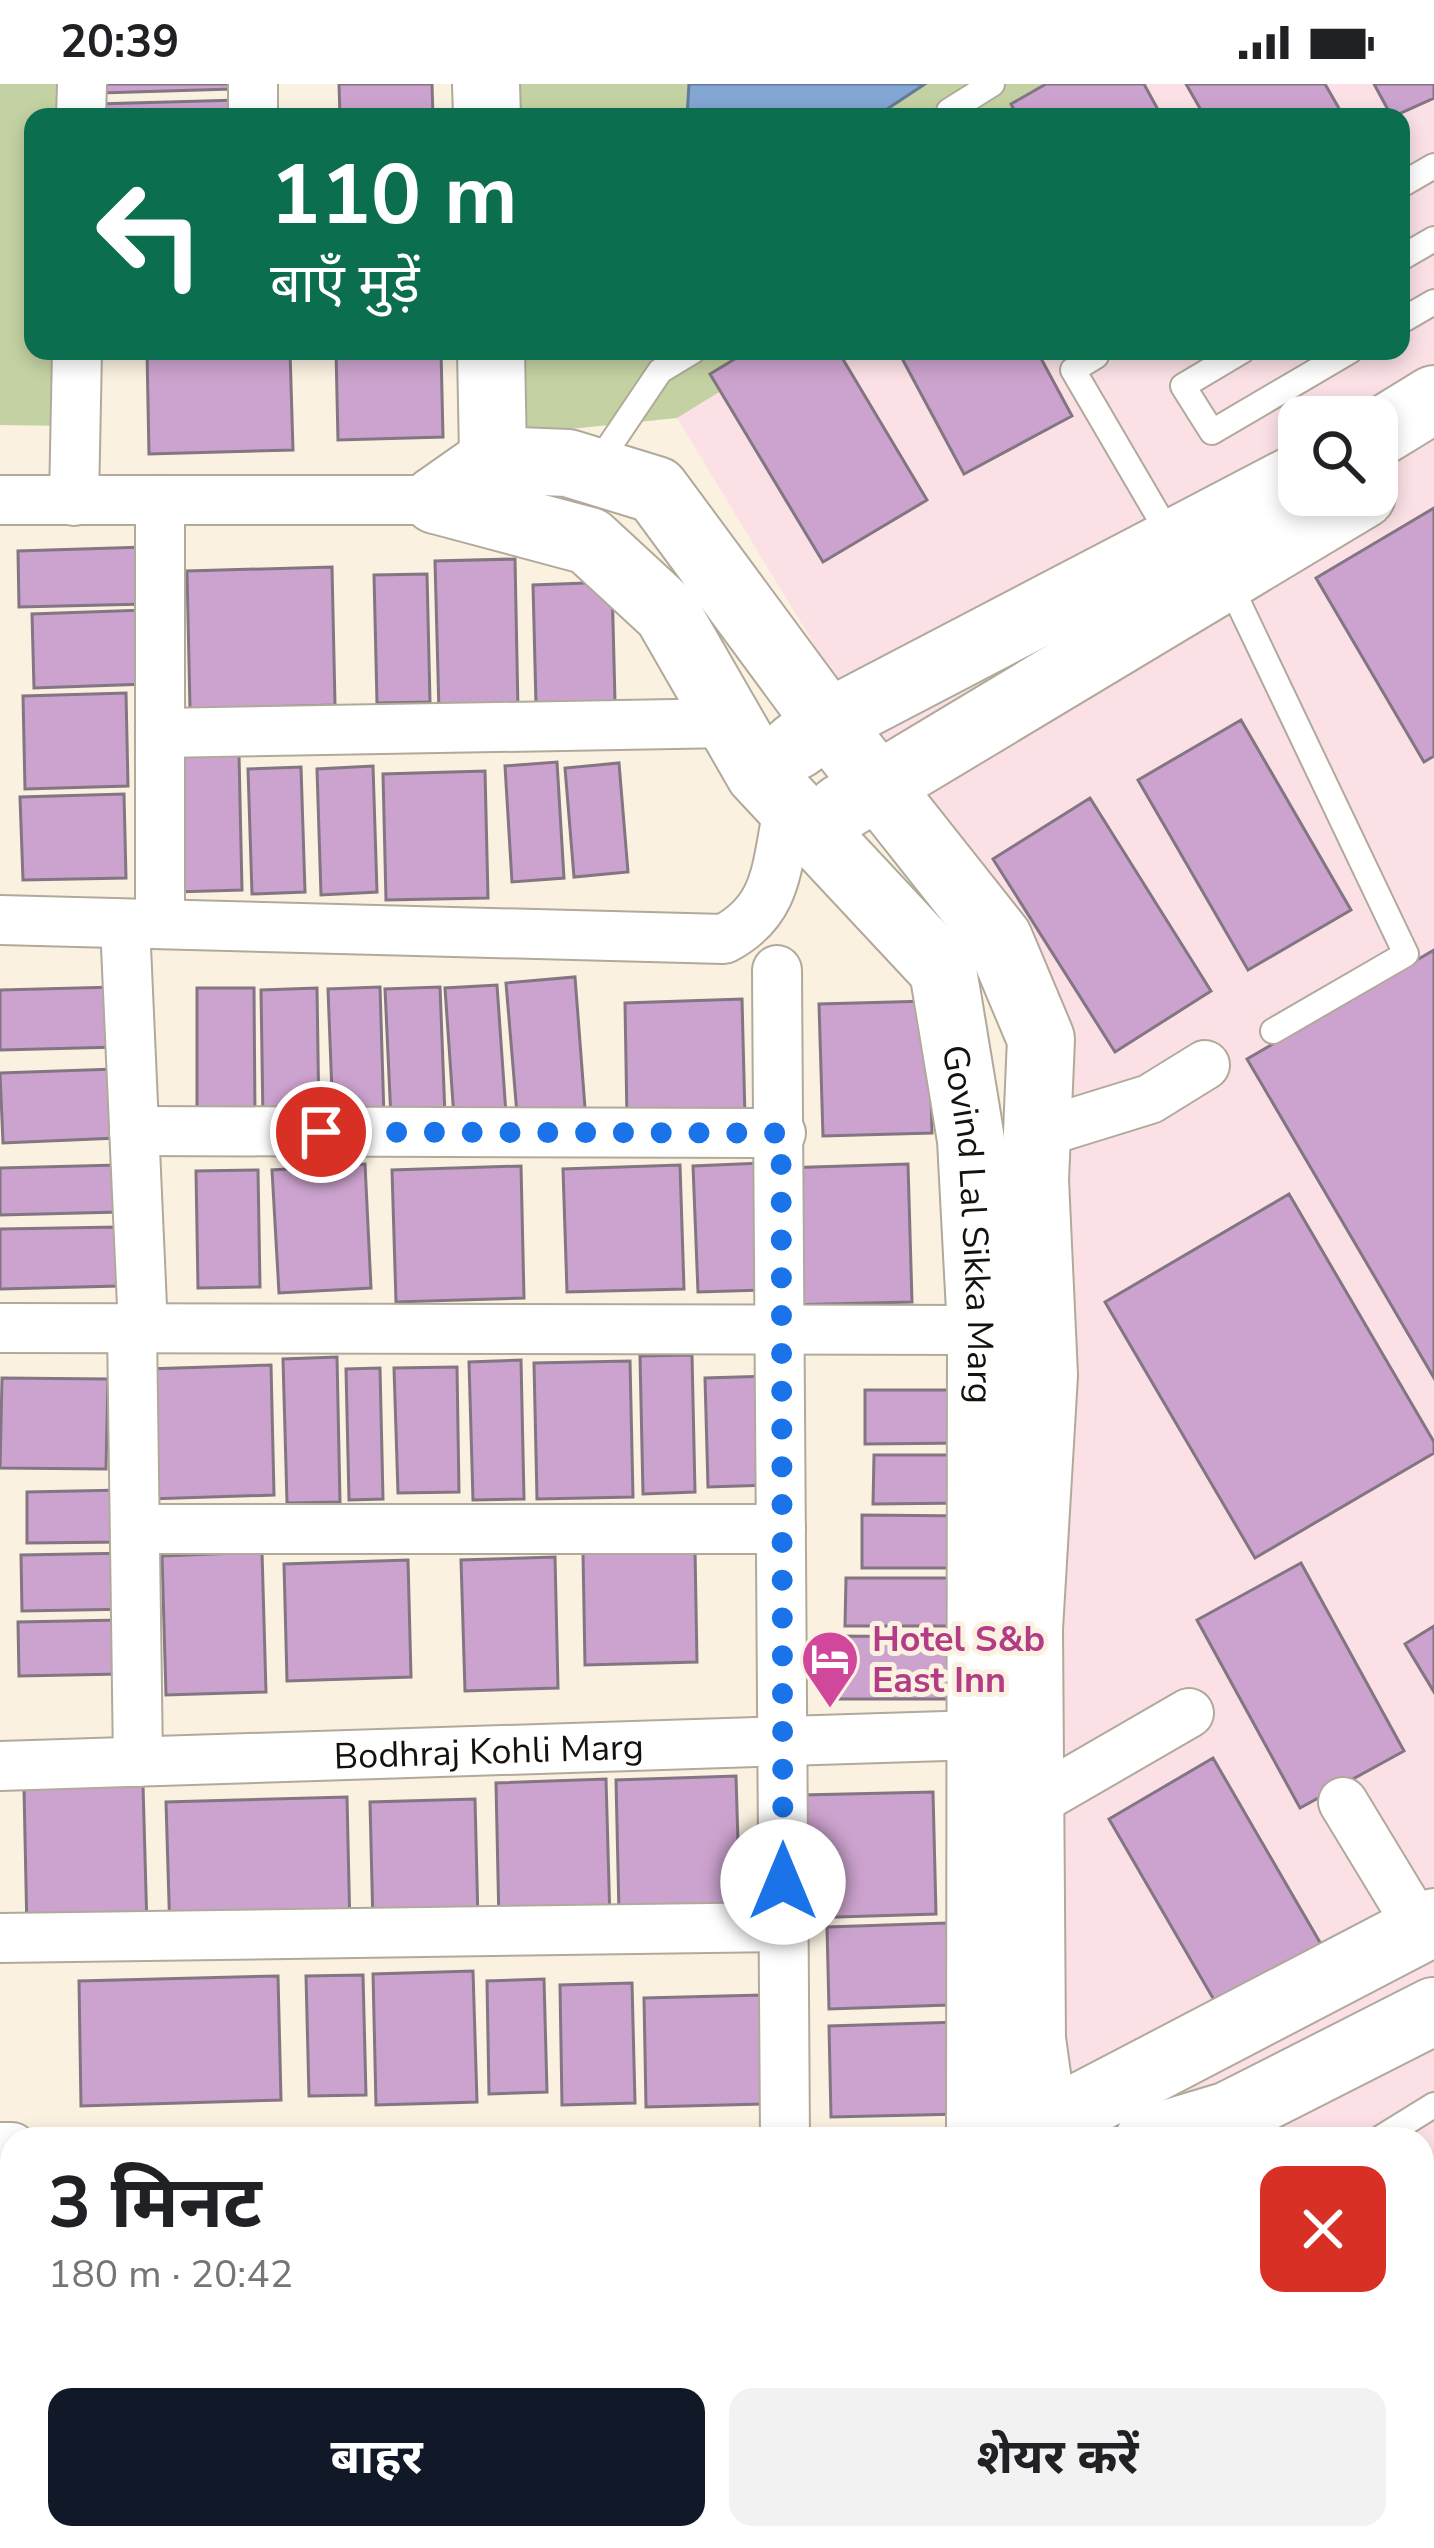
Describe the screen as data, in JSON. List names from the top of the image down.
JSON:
{
  "streets": {
    "street": ["Govind Lal Sikka Marg", "Bodhraj Kohli Marg"]
  },
  "crossings": [
    ["Govind Lal Sikka Marg", "Bodhraj Kohli Marg"]
  ],
  "places": {
    "hotel": ["Hotel S&b East Inn"]
  },
  "page": {
    "status": "20:39",
    "turn": ["110 m", "बाएँ मुड़ें"],
    "heading": ["3 मिनट", "180 m · 20:42"],
    "buttons": ["बाहर", "शेयर करें"]
  }
}
